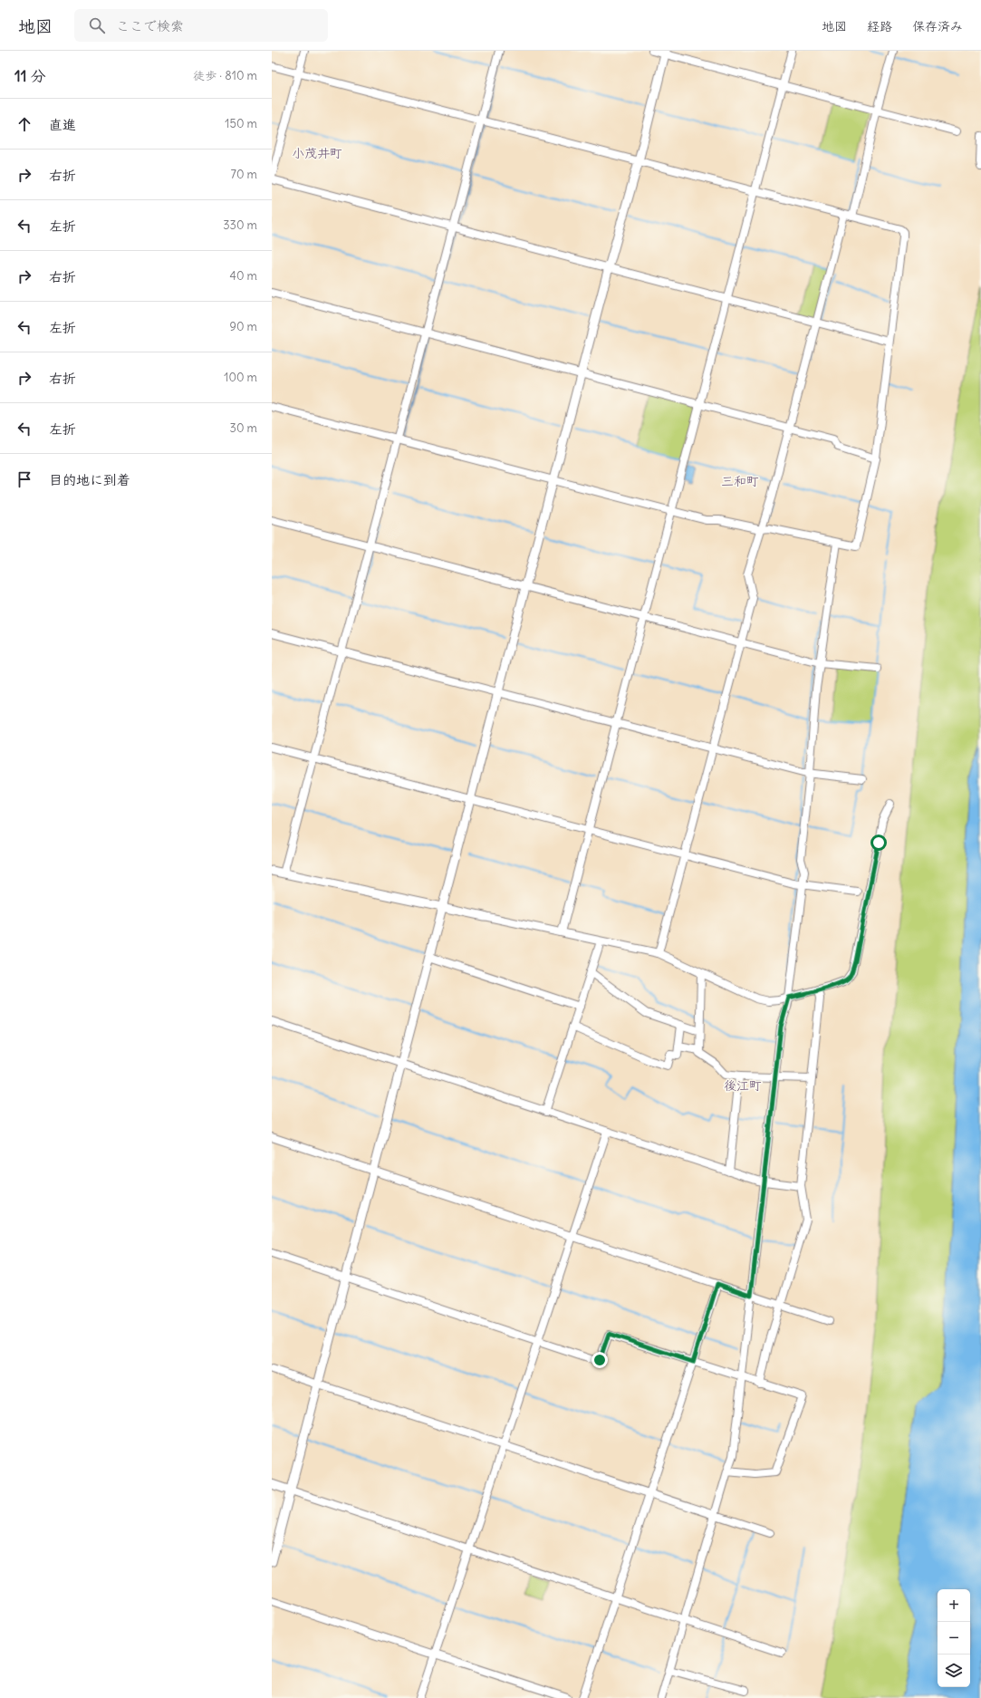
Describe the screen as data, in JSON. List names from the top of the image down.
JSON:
{
  "districts": ["小茂井町", "三和町", "後江町"],
  "page": {
    "header": "地図",
    "search": "ここで検索",
    "nav": ["地図", "経路", "保存済み"],
    "heading": ["11 分", "徒歩 · 810 m"],
    "list": [
      ["直進", "150 m"],
      ["右折", "70 m"],
      ["左折", "330 m"],
      ["右折", "40 m"],
      ["左折", "90 m"],
      ["右折", "100 m"],
      ["左折", "30 m"],
      "目的地に到着"
    ],
    "map_buttons": ["+", "−"]
  }
}
